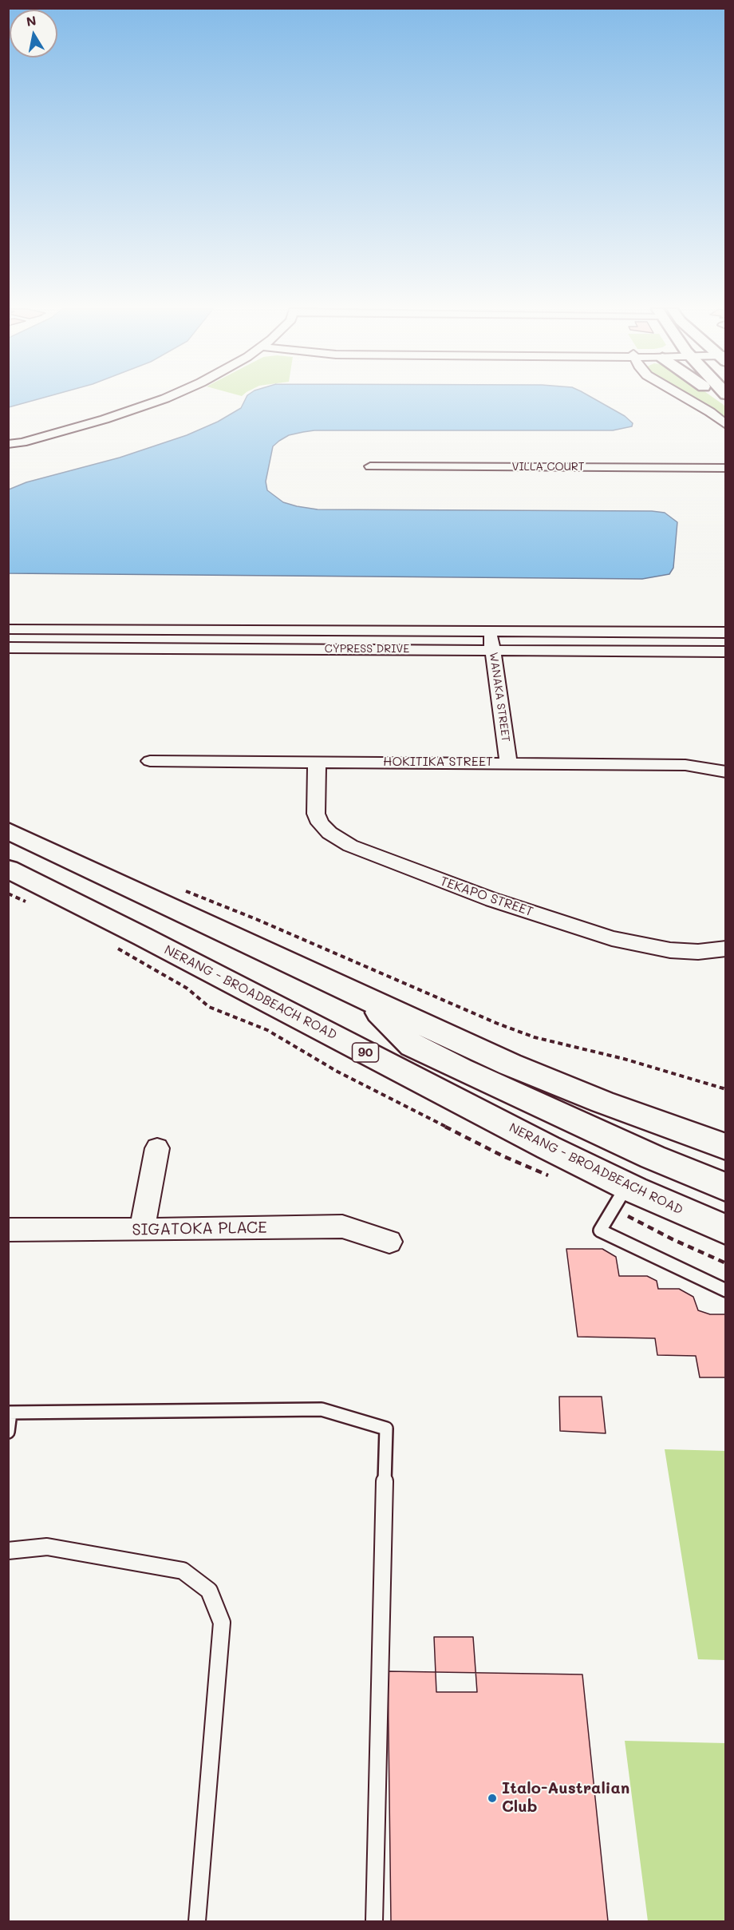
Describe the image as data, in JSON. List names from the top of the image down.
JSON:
{
  "streets": {
    "main road": ["NERANG - BROADBEACH ROAD", "90"],
    "street": [
      "VILLA COURT",
      "CYPRESS DRIVE",
      "WANAKA STREET",
      "HOKITIKA STREET",
      "TEKAPO STREET",
      "SIGATOKA PLACE"
    ]
  },
  "crossings": [
    ["CYPRESS DRIVE", "WANAKA STREET"],
    ["WANAKA STREET", "HOKITIKA STREET"],
    ["HOKITIKA STREET", "TEKAPO STREET"]
  ],
  "places": ["Italo-Australian Club"],
  "north": "top"
}
